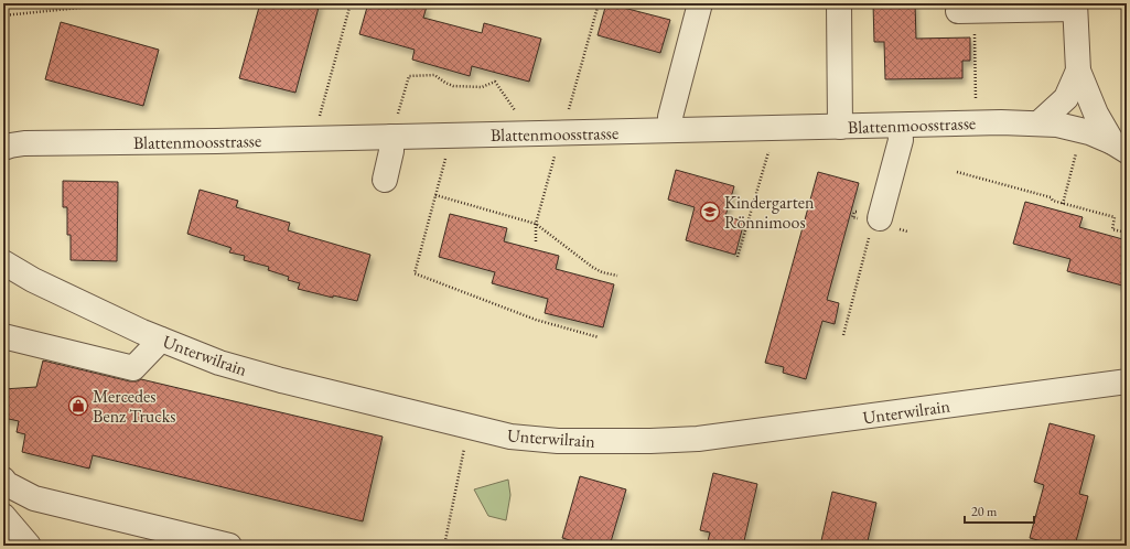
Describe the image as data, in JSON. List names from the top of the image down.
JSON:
{
  "streets": {
    "street": ["Blattenmoosstrasse", "Unterwilrain"]
  },
  "places": {
    "school or university": ["Kindergarten Rönnimoos"],
    "shop": ["Mercedes Benz Trucks"]
  },
  "scale_bar": "20 m"
}
